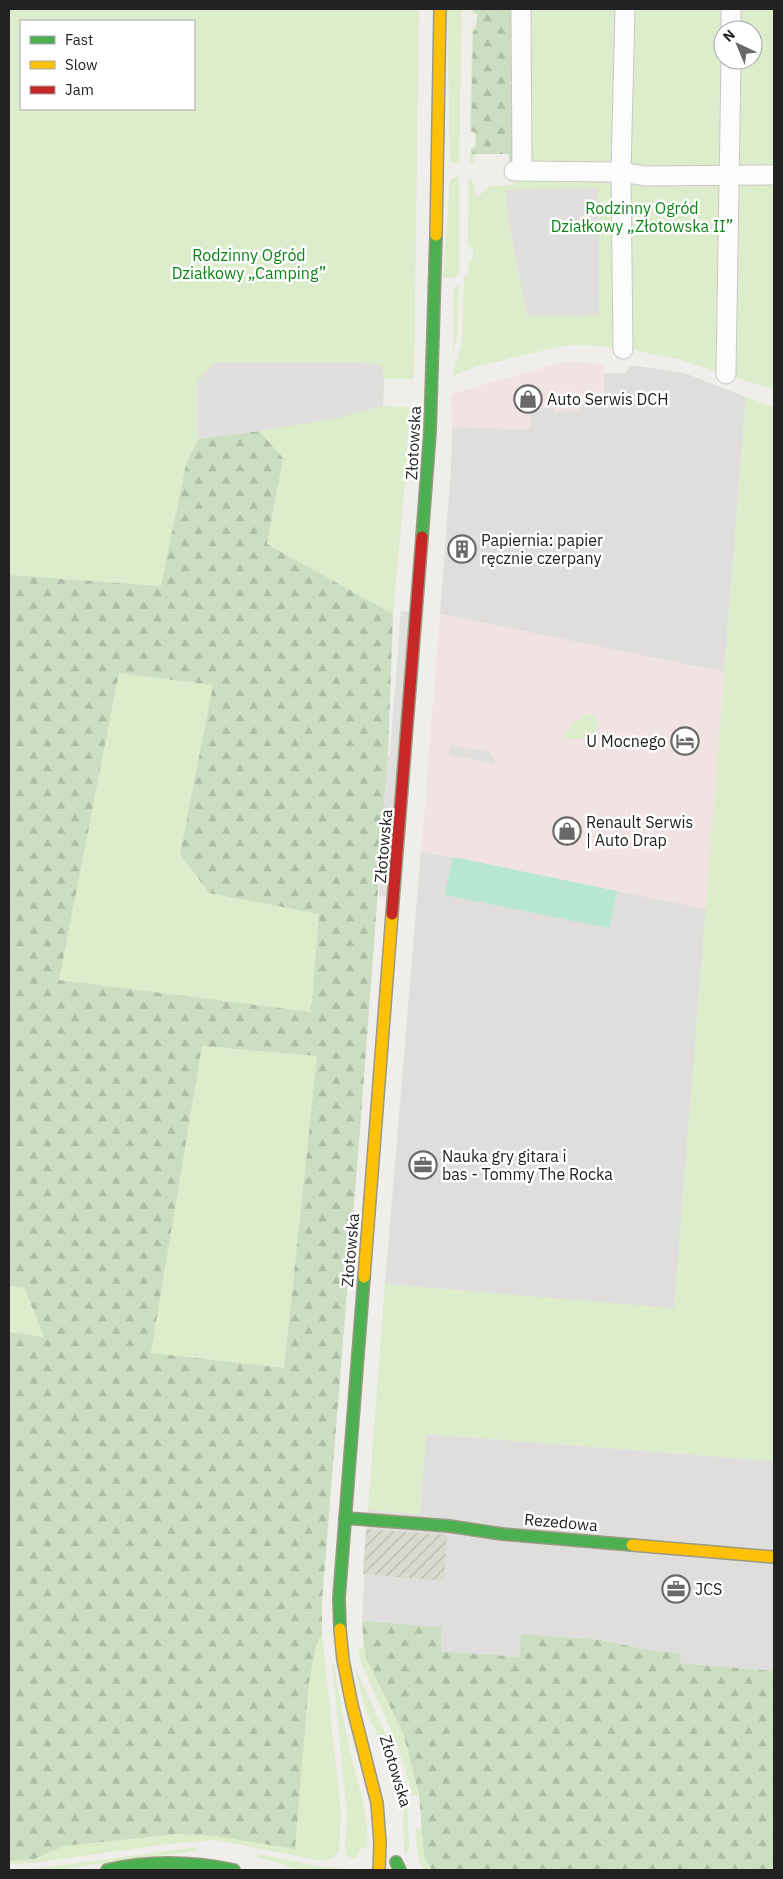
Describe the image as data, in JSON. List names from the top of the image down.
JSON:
{
  "streets": {
    "street": ["Złotowska", "Rezedowa"]
  },
  "crossings": [
    ["Złotowska", "Rezedowa"]
  ],
  "parks": ["Rodzinny Ogród Działkowy „Złotowska II”", "Rodzinny Ogród Działkowy „Camping”"],
  "places": {
    "shop": ["Auto Serwis DCH", "Renault Serwis | Auto Drap"],
    "building": ["Papiernia: papier ręcznie czerpany"],
    "hotel": ["U Mocnego"],
    "office": ["Nauka gry gitara i bas - Tommy The Rocka", "JCS"]
  },
  "legend": ["Fast", "Slow", "Jam"],
  "north": "top left"
}
